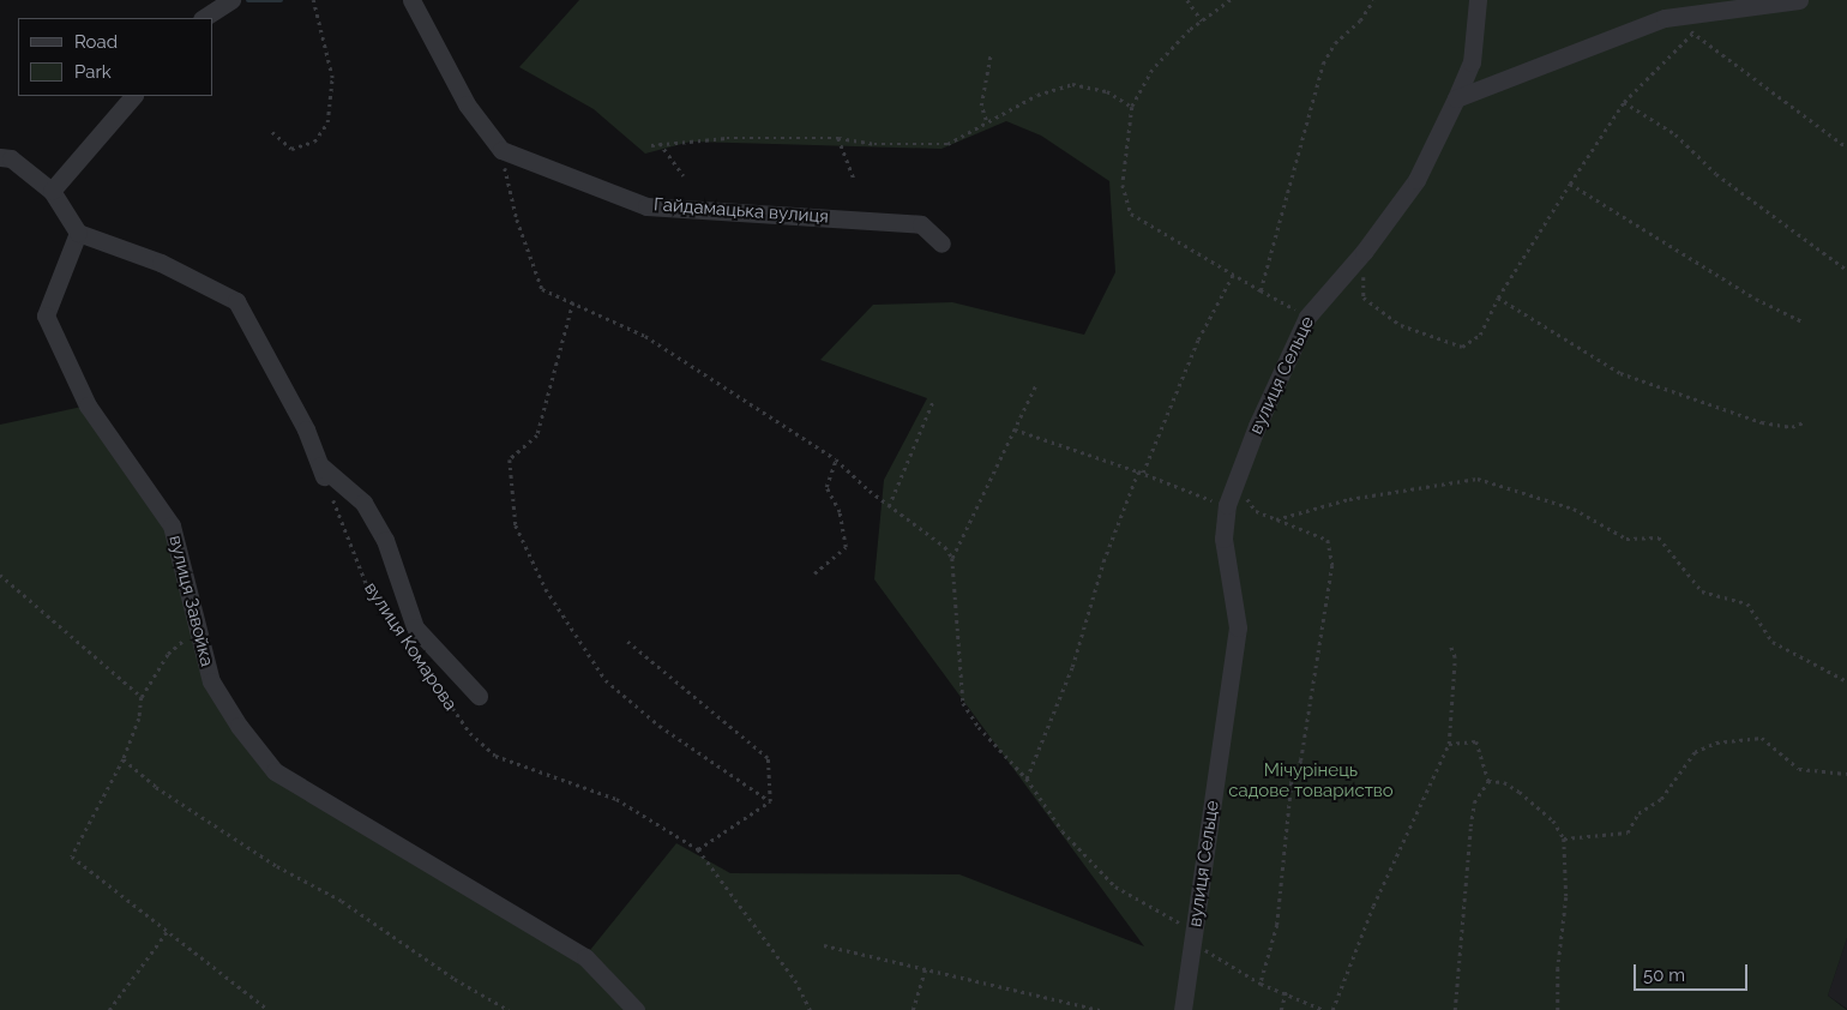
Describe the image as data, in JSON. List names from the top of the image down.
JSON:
{
  "streets": {
    "street": ["Гайдамацька вулиця", "вулиця Сельце", "вулиця Завойка"],
    "path": ["вулиця Комарова"]
  },
  "parks": ["Мічурінець садове товариство"],
  "legend": ["Road", "Park"],
  "scale_bar": "50 m"
}
